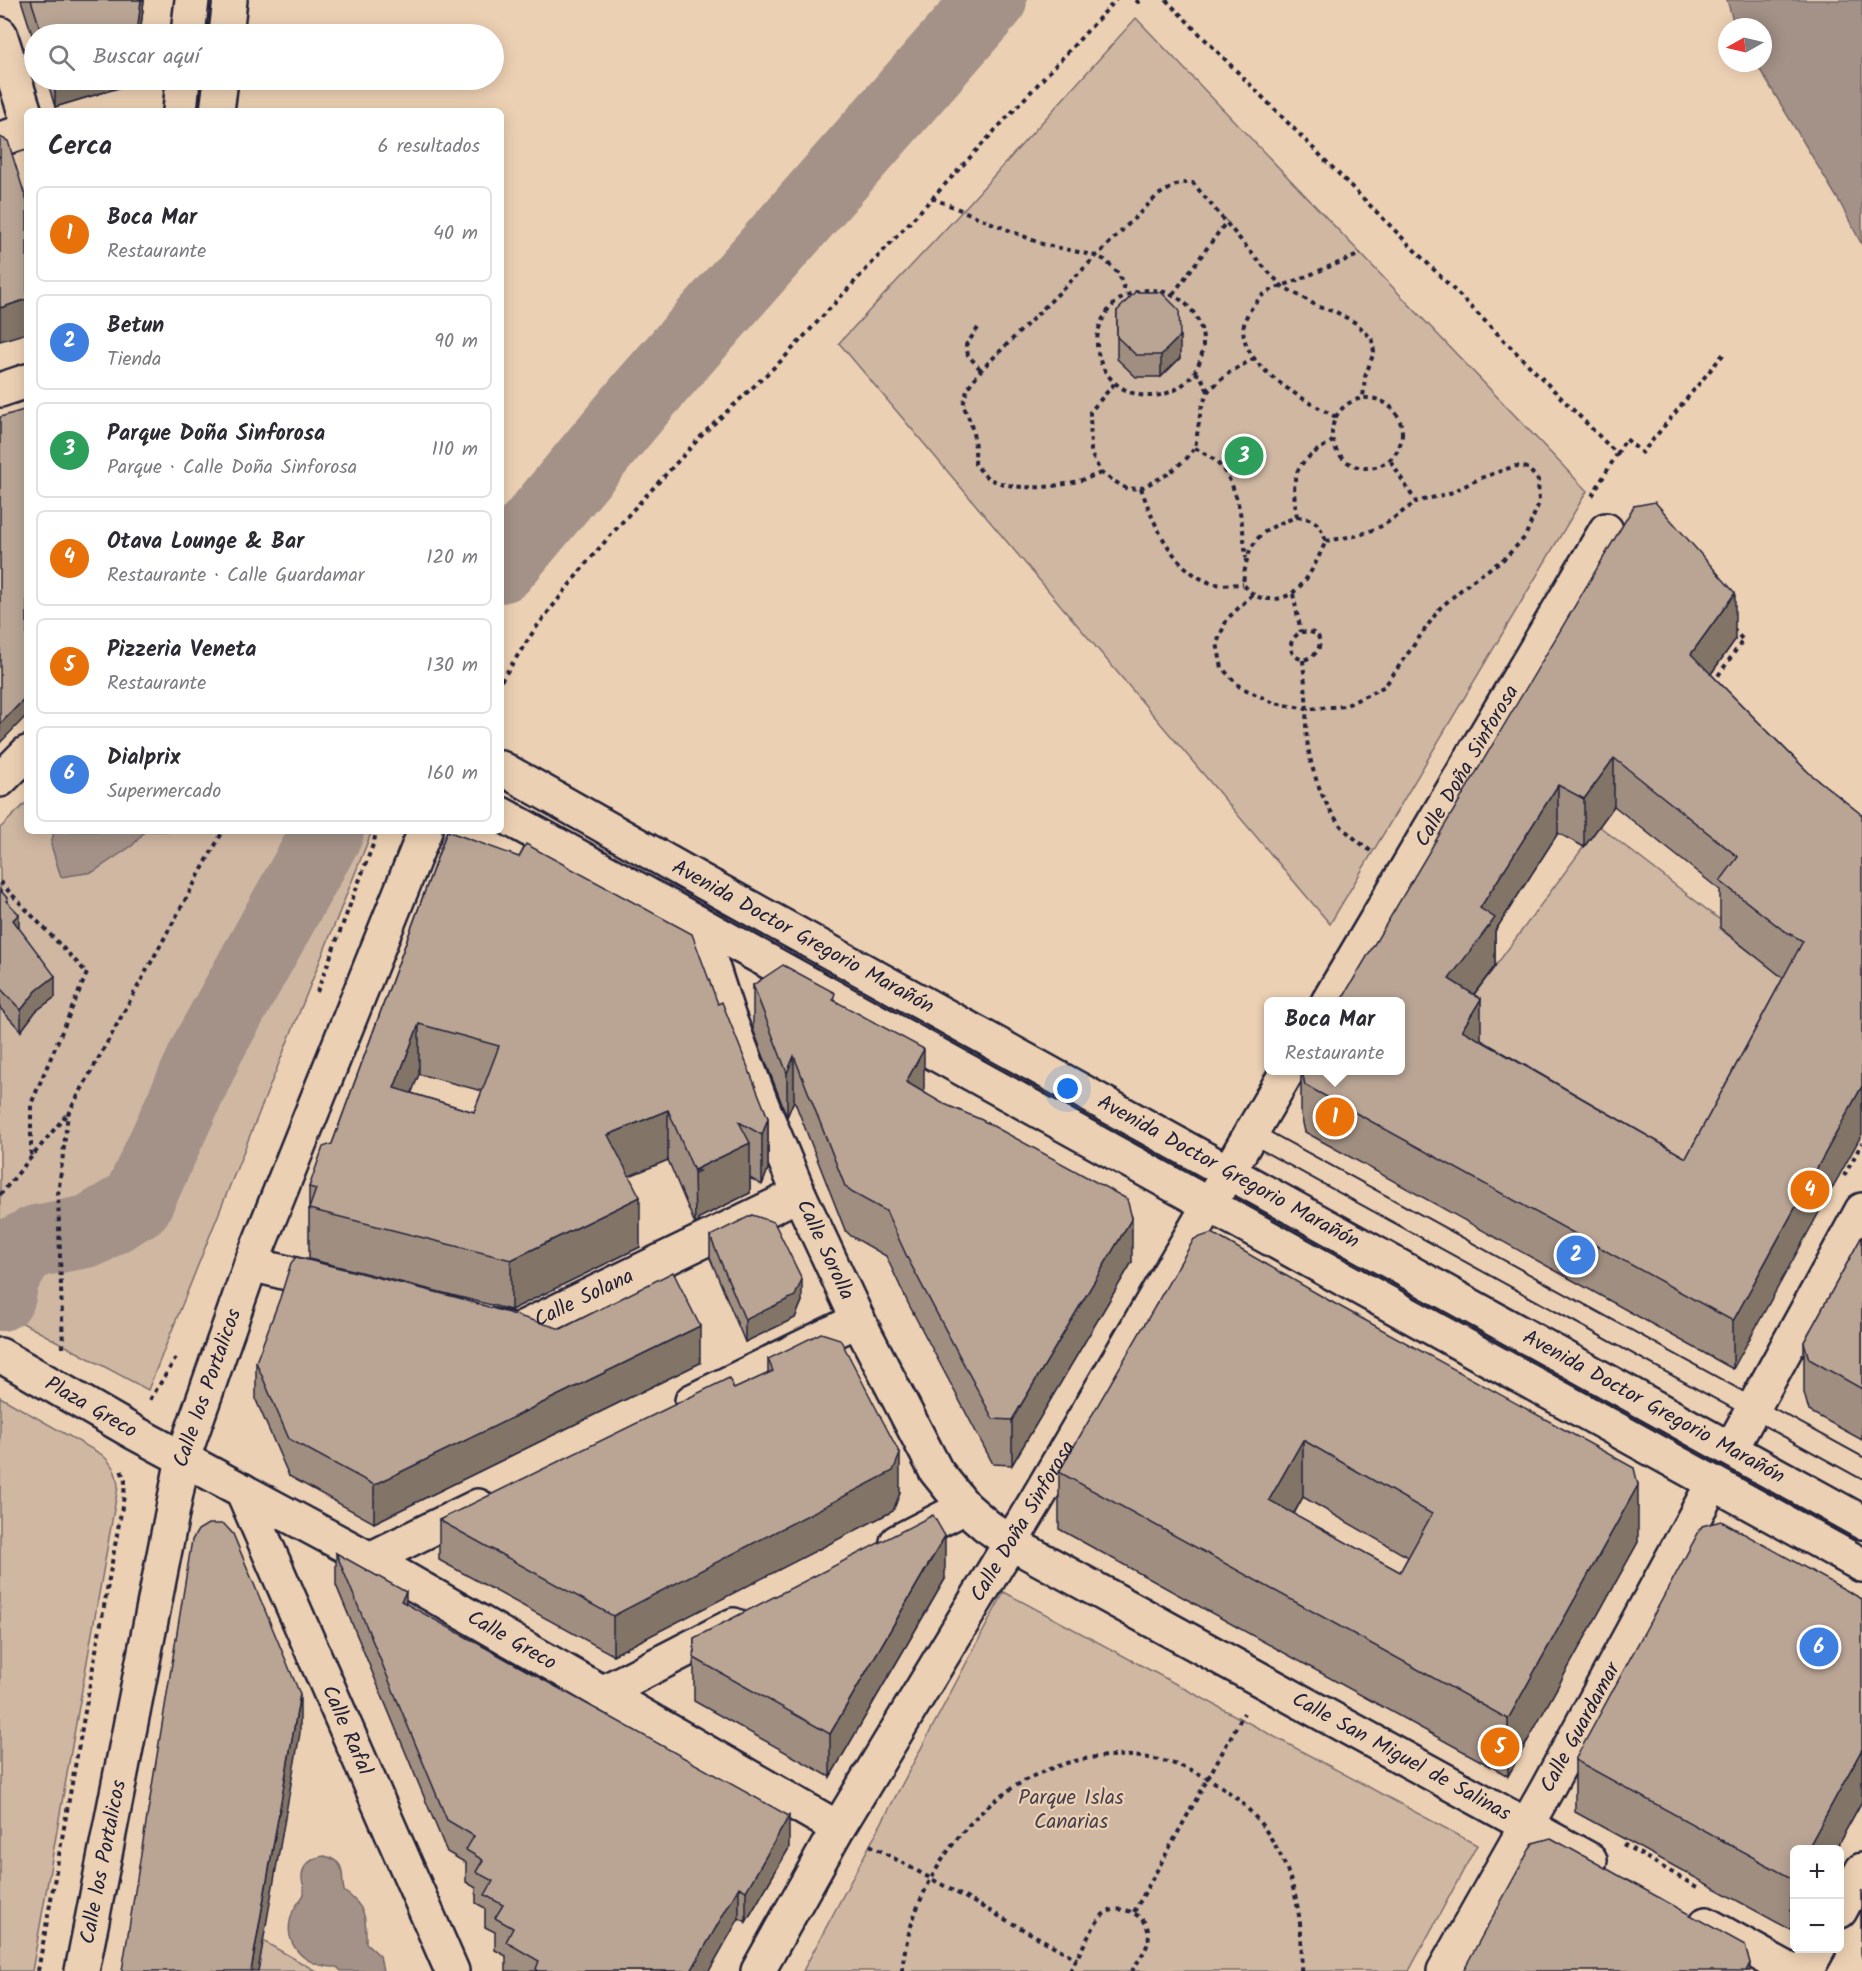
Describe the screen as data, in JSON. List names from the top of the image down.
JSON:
{
  "streets": {
    "street": [
      "Calle Doña Sinforosa",
      "Avenida Doctor Gregorio Marañón",
      "Calle Sorolla",
      "Calle Solana",
      "Calle los Portalicos",
      "Plaza Greco",
      "Calle Greco",
      "Calle Guardamar",
      "Calle Rafal",
      "Calle San Miguel de Salinas"
    ]
  },
  "crossings": [
    ["Calle Doña Sinforosa", "Avenida Doctor Gregorio Marañón"],
    ["Calle Doña Sinforosa", "Calle Sorolla"],
    ["Calle Doña Sinforosa", "Calle Greco"],
    ["Calle Doña Sinforosa", "Calle San Miguel de Salinas"],
    ["Avenida Doctor Gregorio Marañón", "Calle Sorolla"],
    ["Avenida Doctor Gregorio Marañón", "Calle Guardamar"],
    ["Calle Sorolla", "Calle Solana"],
    ["Calle Sorolla", "Calle San Miguel de Salinas"],
    ["Calle los Portalicos", "Plaza Greco"],
    ["Calle los Portalicos", "Calle Greco"],
    ["Plaza Greco", "Calle Greco"],
    ["Calle Greco", "Calle Rafal"],
    ["Calle Guardamar", "Calle San Miguel de Salinas"]
  ],
  "parks": ["Parque Islas Canarias"],
  "north": "left",
  "page": {
    "search": "Buscar aquí",
    "heading": ["Cerca", "6 resultados"],
    "list": [
      {
        "mark": "1",
        "name": "Boca Mar",
        "note": "Restaurante",
        "value": "40 m"
      },
      {
        "mark": "2",
        "name": "Betun",
        "note": "Tienda",
        "value": "90 m"
      },
      {
        "mark": "3",
        "name": "Parque Doña Sinforosa",
        "note": "Parque · Calle Doña Sinforosa",
        "value": "110 m"
      },
      {
        "mark": "4",
        "name": "Otava Lounge & Bar",
        "note": "Restaurante · Calle Guardamar",
        "value": "120 m"
      },
      {
        "mark": "5",
        "name": "Pizzeria Veneta",
        "note": "Restaurante",
        "value": "130 m"
      },
      {
        "mark": "6",
        "name": "Dialprix",
        "note": "Supermercado",
        "value": "160 m"
      }
    ],
    "pins": [
      "3",
      "1",
      "4",
      "2",
      "6",
      "5"
    ],
    "popup": ["Boca Mar", "Restaurante"],
    "map_buttons": ["+", "−"]
  }
}
